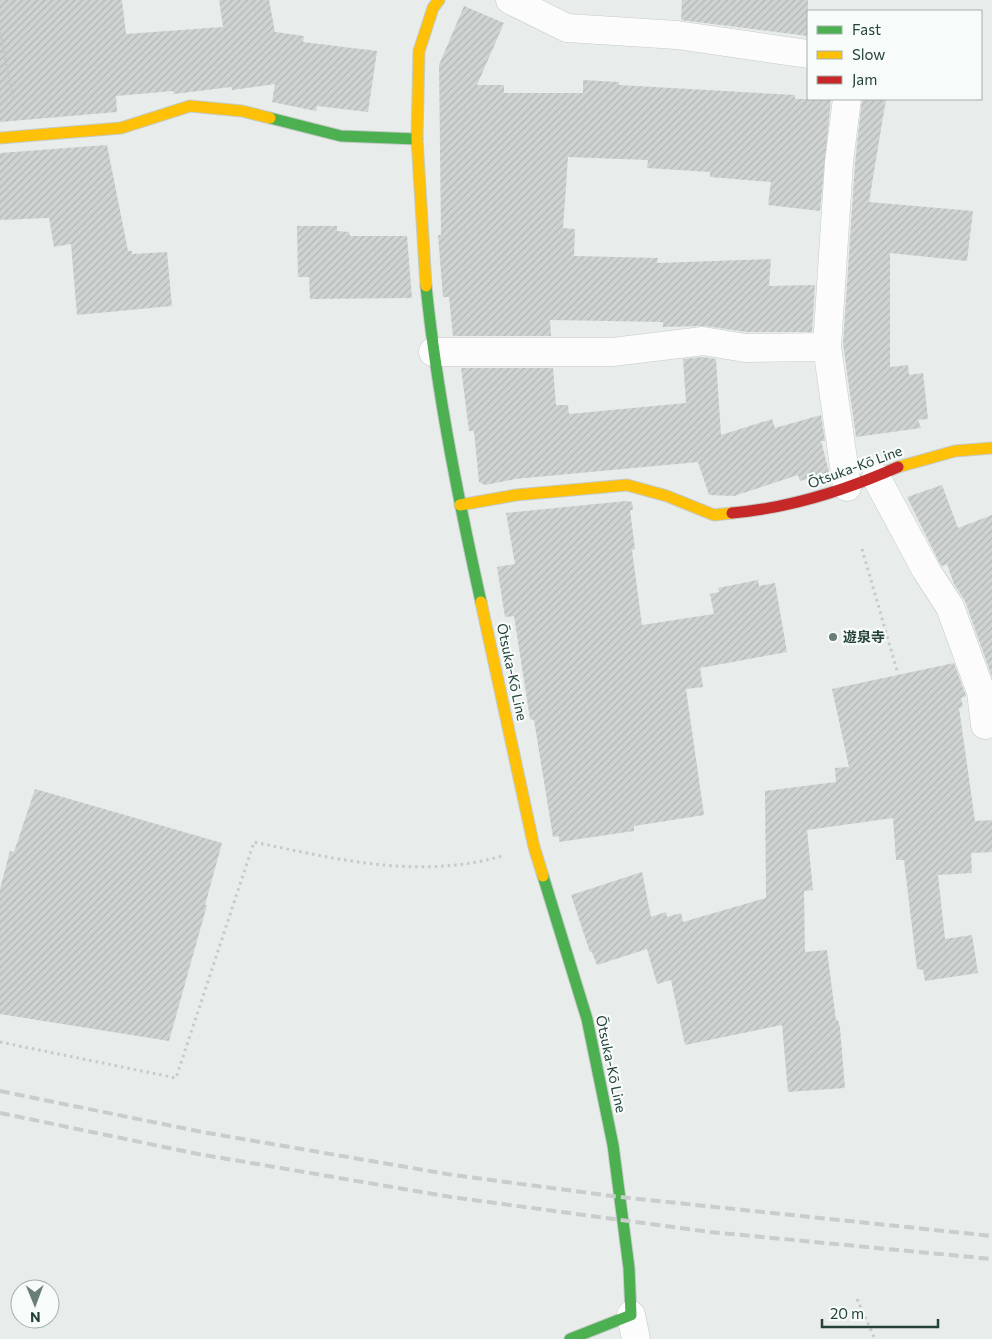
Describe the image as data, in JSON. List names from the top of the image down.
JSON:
{
  "streets": {
    "main road": ["Ōtsuka-Kō Line"]
  },
  "places": ["遊泉寺"],
  "legend": ["Fast", "Slow", "Jam"],
  "scale_bar": "20 m",
  "north": "bottom"
}
